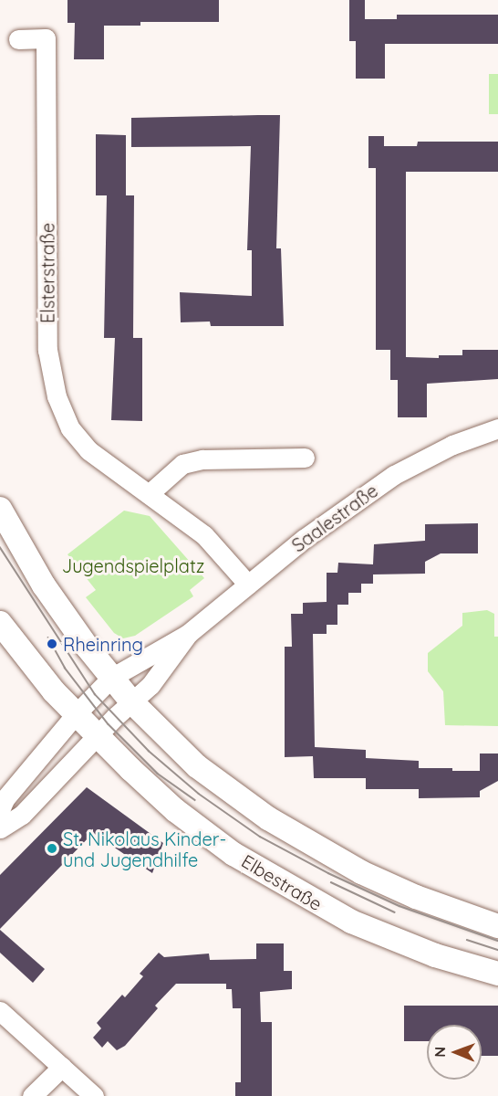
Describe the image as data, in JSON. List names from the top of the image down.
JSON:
{
  "streets": {
    "street": ["Elsterstraße", "Saalestraße", "Elbestraße"]
  },
  "crossings": [
    ["Elsterstraße", "Saalestraße"]
  ],
  "parks": ["Jugendspielplatz"],
  "places": ["Rheinring", "St. Nikolaus Kinder- und Jugendhilfe"],
  "north": "left"
}
